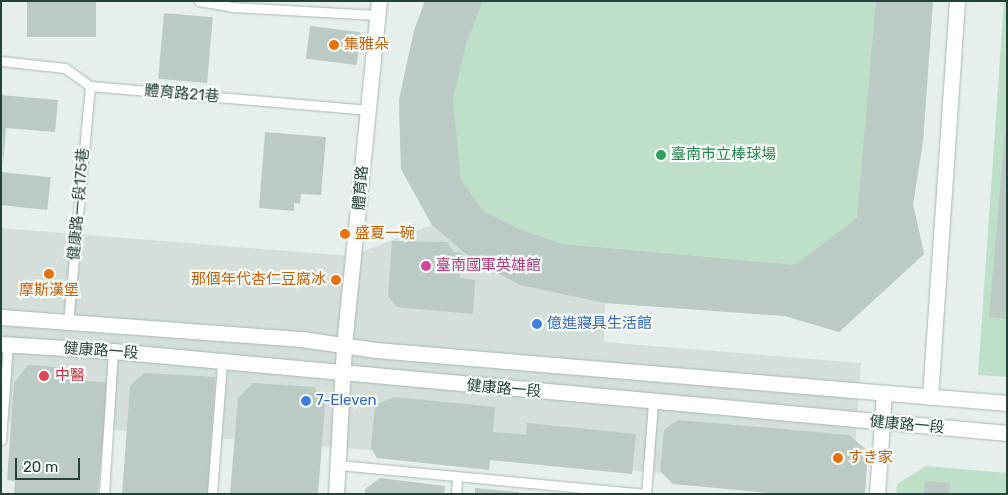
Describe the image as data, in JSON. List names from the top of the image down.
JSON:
{
  "streets": {
    "street": ["體育路", "健康路一段"],
    "lane": ["體育路21巷", "健康路一段175巷"]
  },
  "crossings": [
    ["體育路21巷", "體育路"],
    ["體育路21巷", "健康路一段175巷"],
    ["體育路", "健康路一段"],
    ["健康路一段175巷", "健康路一段"]
  ],
  "places": [
    "集雅朵",
    "臺南市立棒球場",
    "盛夏一碗",
    "臺南國軍英雄館",
    "摩斯漢堡",
    "那個年代杏仁豆腐冰",
    "億進寢具生活館",
    "中醫",
    "7-Eleven",
    "すき家"
  ],
  "scale_bar": "20 m"
}
